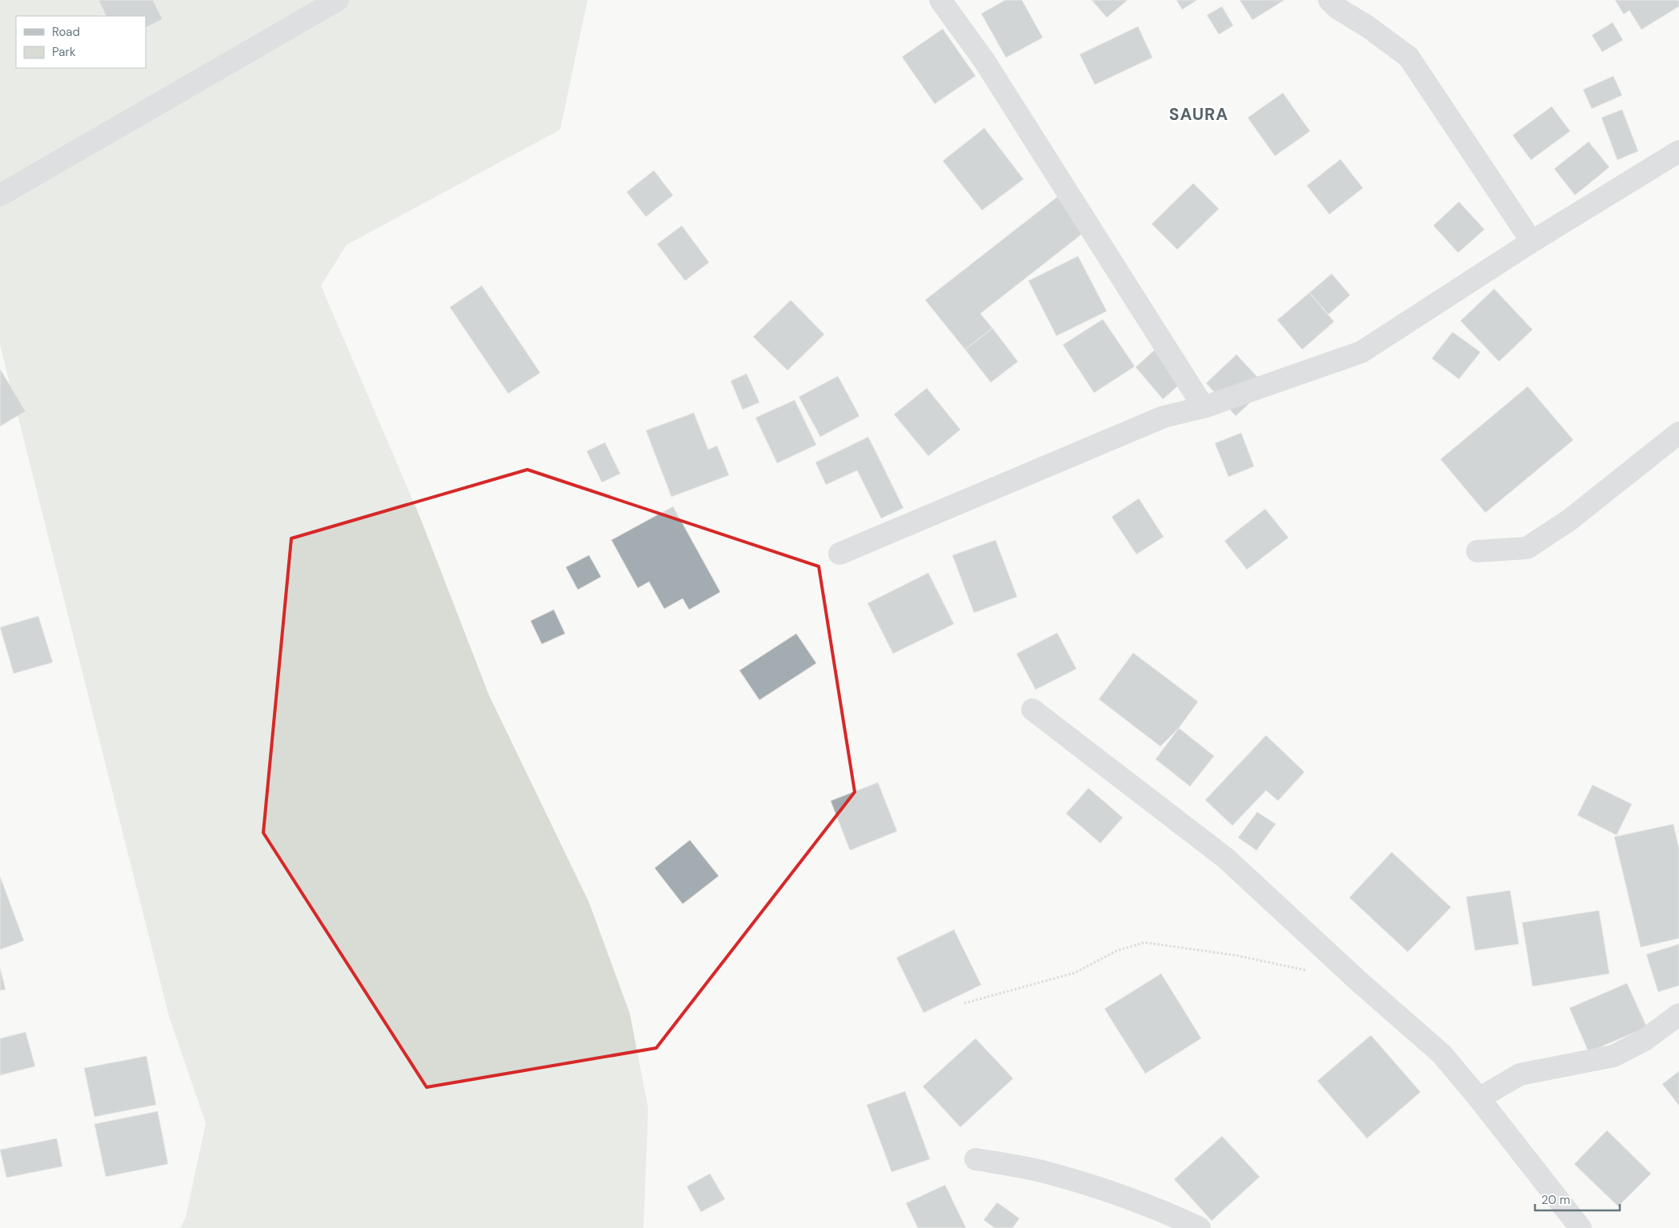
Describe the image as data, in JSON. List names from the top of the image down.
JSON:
{
  "districts": ["SAURA"],
  "legend": ["Road", "Park"],
  "scale_bar": "20 m"
}
